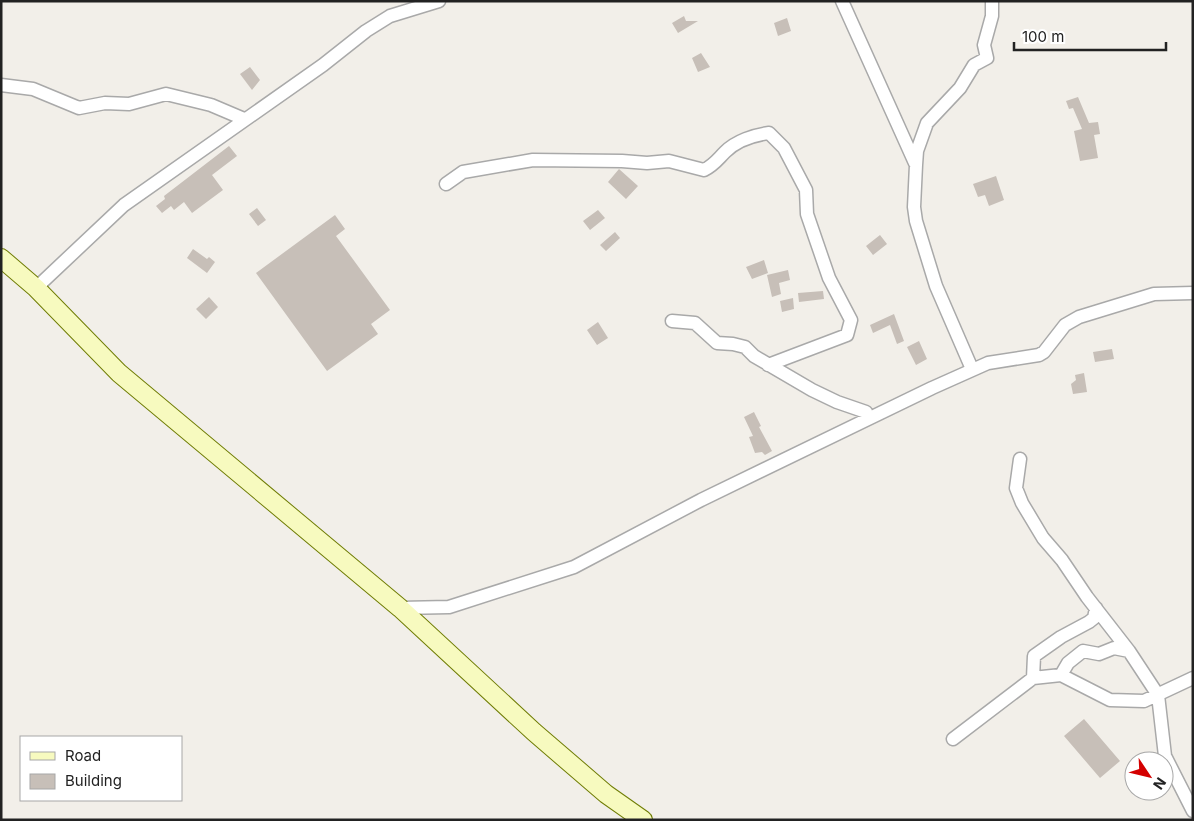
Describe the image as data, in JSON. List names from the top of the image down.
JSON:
{
  "legend": ["Road", "Building"],
  "scale_bar": "100 m",
  "north": "bottom right"
}
